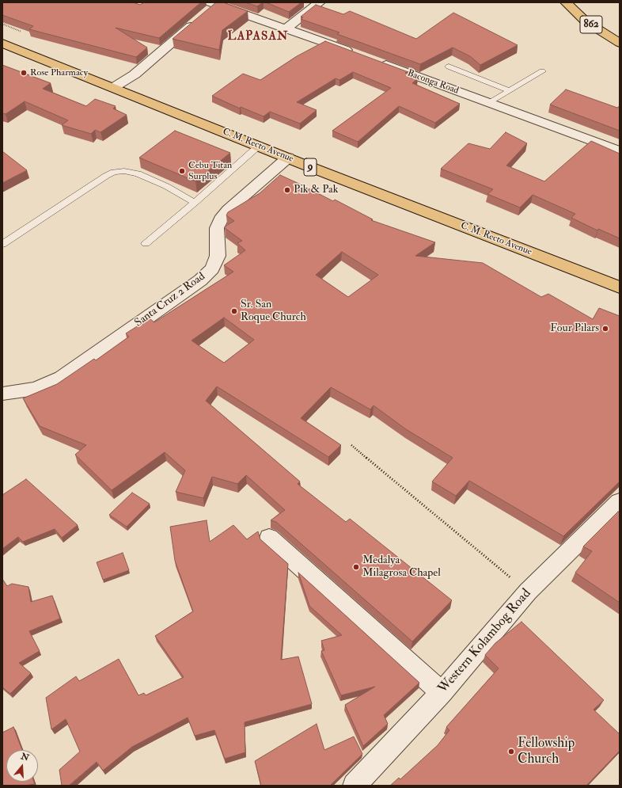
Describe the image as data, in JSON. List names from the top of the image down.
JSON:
{
  "streets": {
    "main road": ["862", "C. M. Recto Avenue", "9"],
    "street": ["Baconga Road", "Santa Cruz 2 Road", "Western Kolambog Road"]
  },
  "crossings": [
    ["C. M. Recto Avenue", "Santa Cruz 2 Road"]
  ],
  "districts": ["LAPASAN"],
  "places": [
    "Rose Pharmacy",
    "Cebu Titan Surplus",
    "Pik & Pak",
    "Sr. San Roque Church",
    "Four Pilars",
    "Medalya Milagrosa Chapel",
    "Fellowship Church"
  ],
  "north": "top"
}
